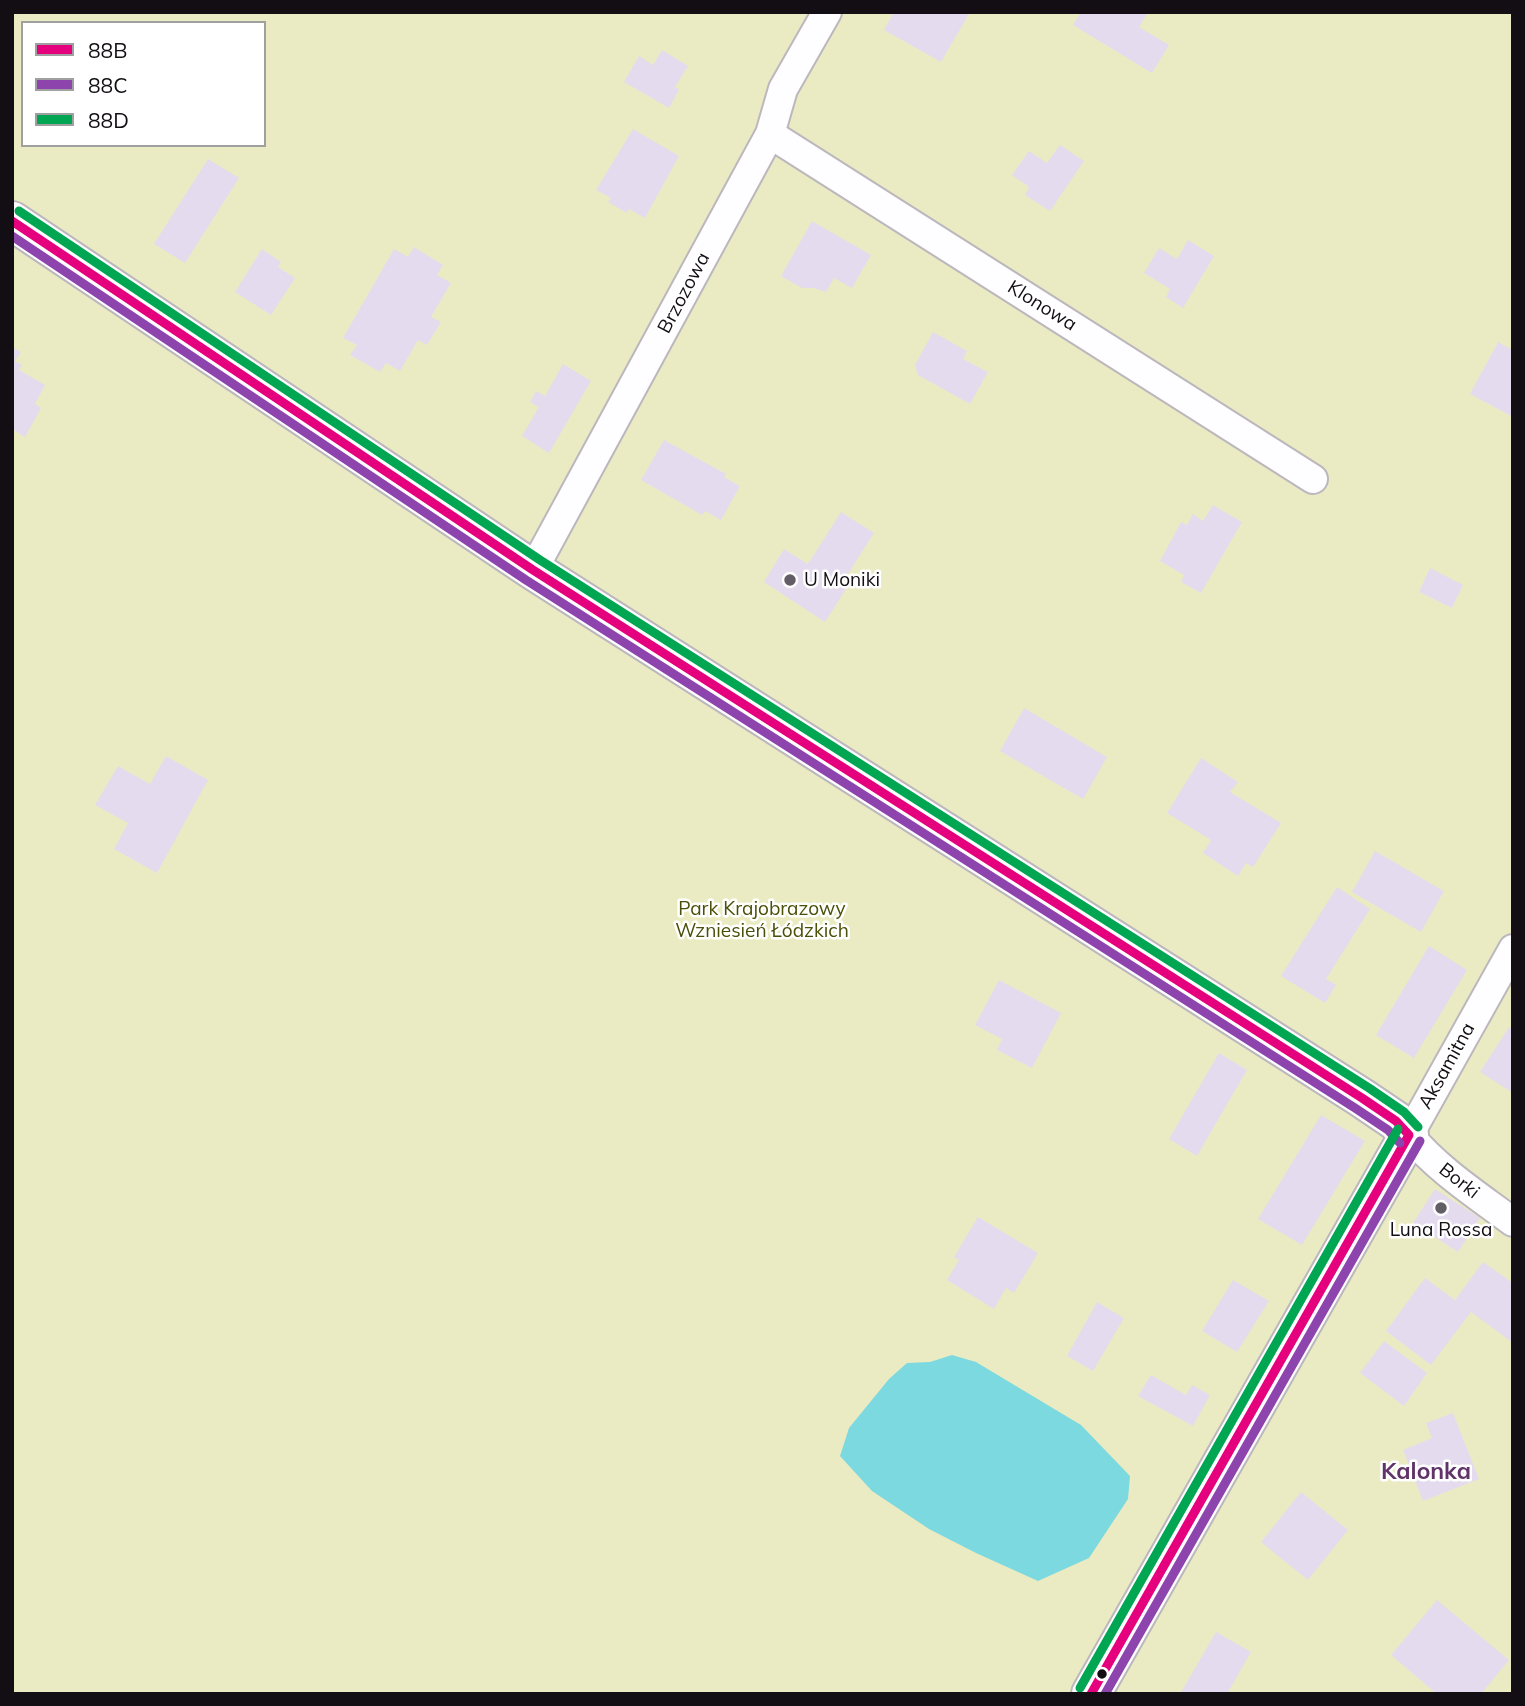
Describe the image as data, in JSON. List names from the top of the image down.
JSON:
{
  "streets": {
    "street": [
      "Brzozowa",
      "Klonowa",
      "Aksamitna",
      "Borki"
    ]
  },
  "crossings": [
    ["Brzozowa", "Klonowa"],
    ["Aksamitna", "Borki"]
  ],
  "districts": ["Kalonka"],
  "parks": ["Park Krajobrazowy Wzniesień Łódzkich"],
  "places": ["U Moniki", "Luna Rossa"],
  "lines": ["transit line 88D", "transit line 88B", "transit line 88C"],
  "legend": ["88B", "88C", "88D"]
}
